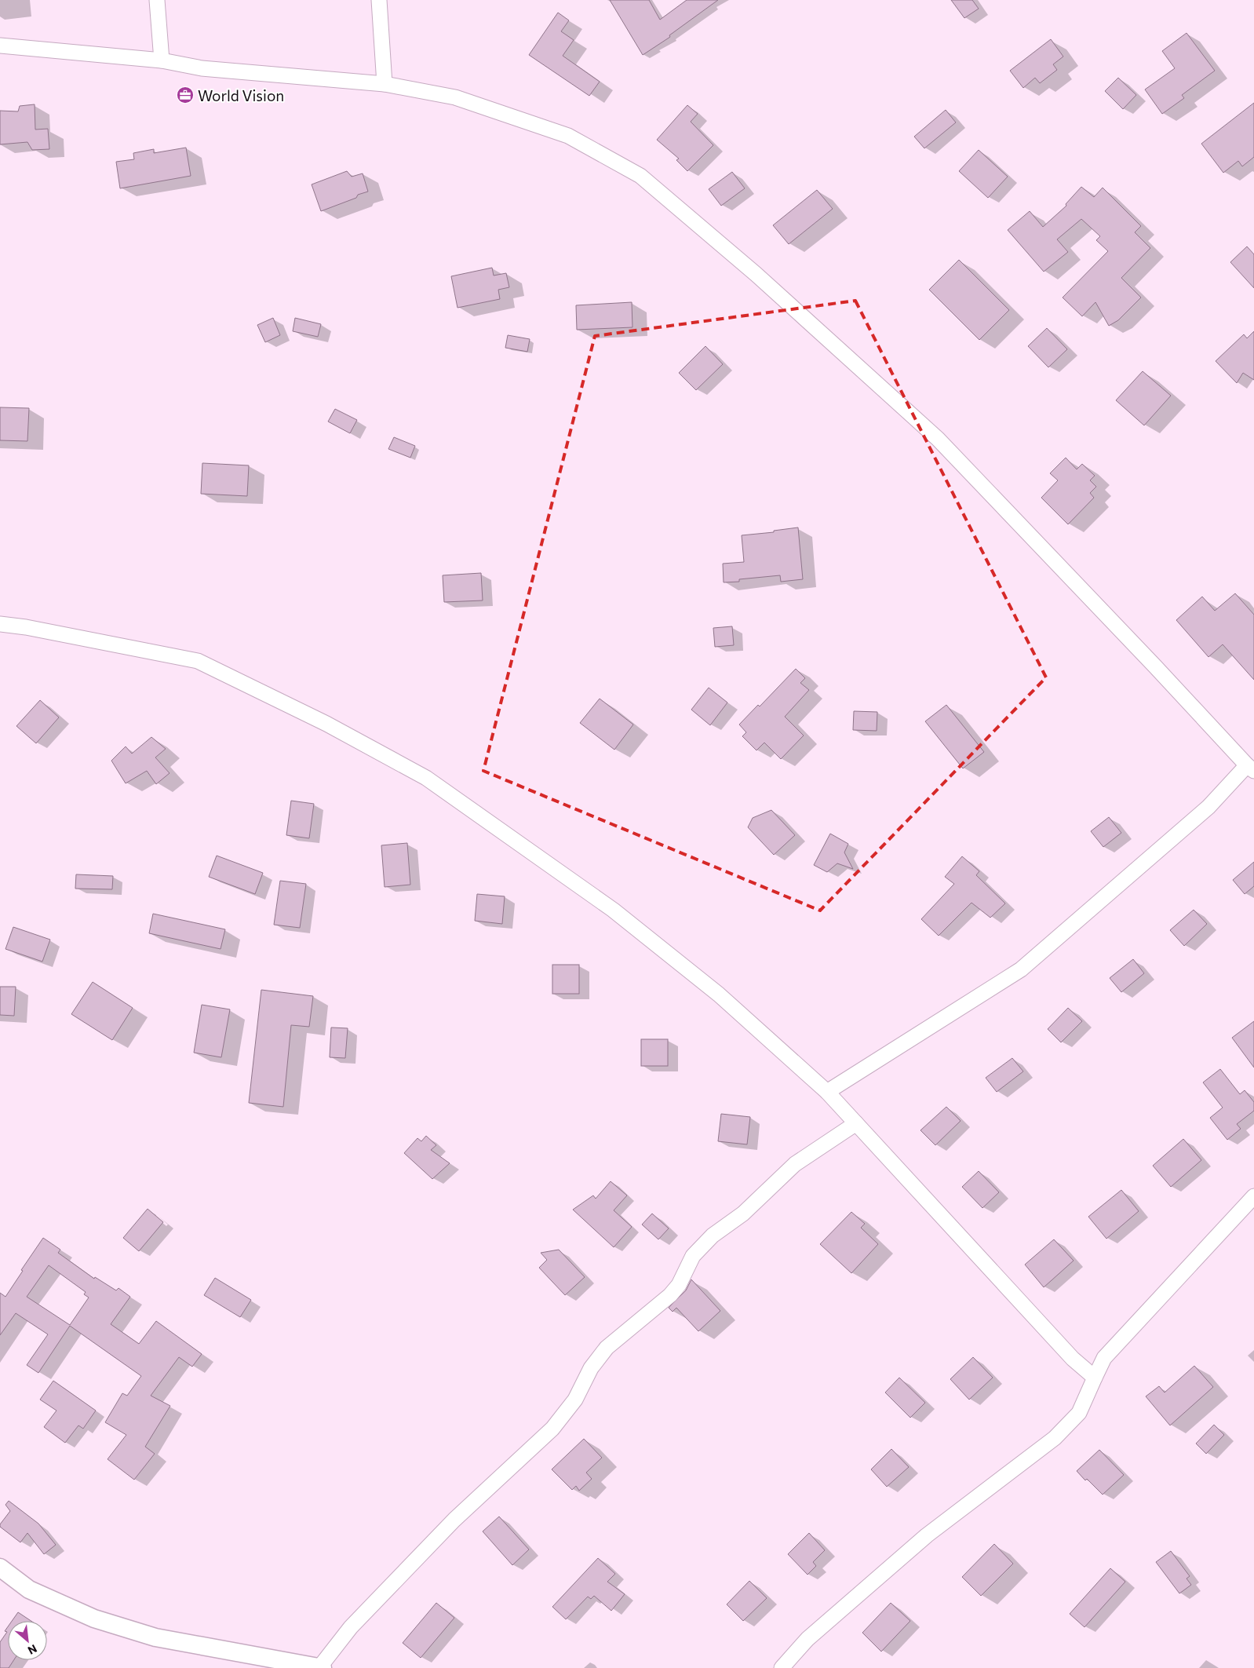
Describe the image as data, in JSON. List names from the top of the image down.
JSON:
{
  "places": {
    "office": ["World Vision"]
  },
  "north": "bottom right"
}
